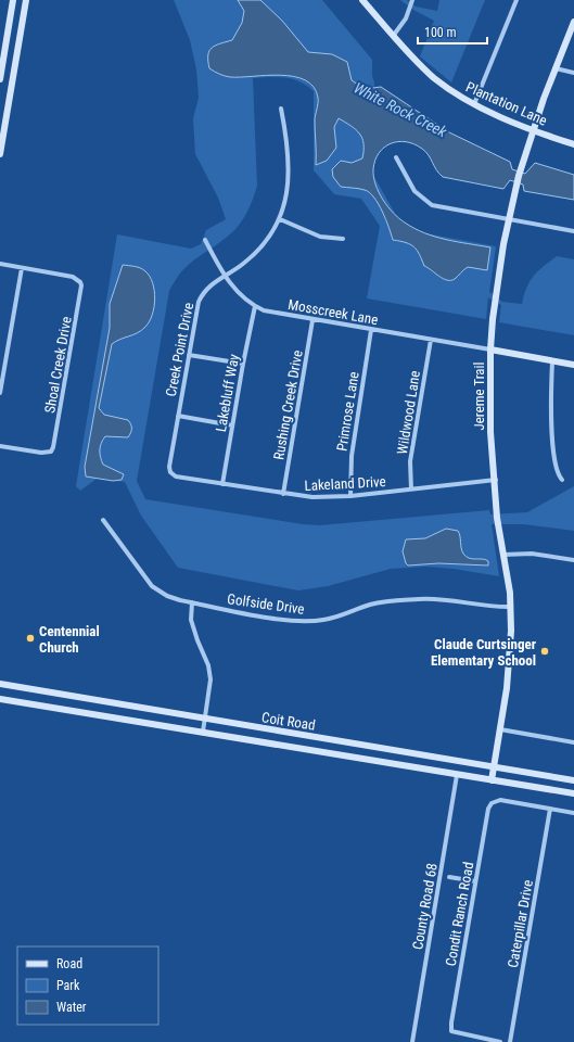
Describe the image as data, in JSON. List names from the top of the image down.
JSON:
{
  "streets": {
    "main road": ["Plantation Lane", "Jereme Trail", "Coit Road"],
    "street": [
      "Mosscreek Lane",
      "Creek Point Drive",
      "Shoal Creek Drive",
      "Lakebluff Way",
      "Rushing Creek Drive",
      "Primrose Lane",
      "Wildwood Lane",
      "Lakeland Drive",
      "Golfside Drive",
      "County Road 68",
      "Condit Ranch Road",
      "Caterpillar Drive"
    ]
  },
  "crossings": [
    ["Plantation Lane", "Jereme Trail"],
    ["Mosscreek Lane", "Creek Point Drive"],
    ["Mosscreek Lane", "Lakebluff Way"],
    ["Mosscreek Lane", "Jereme Trail"],
    ["Mosscreek Lane", "Rushing Creek Drive"],
    ["Mosscreek Lane", "Primrose Lane"],
    ["Mosscreek Lane", "Wildwood Lane"],
    ["Creek Point Drive", "Lakeland Drive"],
    ["Lakebluff Way", "Lakeland Drive"],
    ["Jereme Trail", "Lakeland Drive"],
    ["Jereme Trail", "Golfside Drive"],
    ["Jereme Trail", "Coit Road"],
    ["Rushing Creek Drive", "Lakeland Drive"],
    ["Primrose Lane", "Lakeland Drive"],
    ["Wildwood Lane", "Lakeland Drive"],
    ["Coit Road", "County Road 68"],
    ["Condit Ranch Road", "Caterpillar Drive"]
  ],
  "water": ["White Rock Creek"],
  "places": ["Centennial Church", "Claude Curtsinger Elementary School"],
  "legend": ["Road", "Park", "Water"],
  "scale_bar": "100 m"
}
